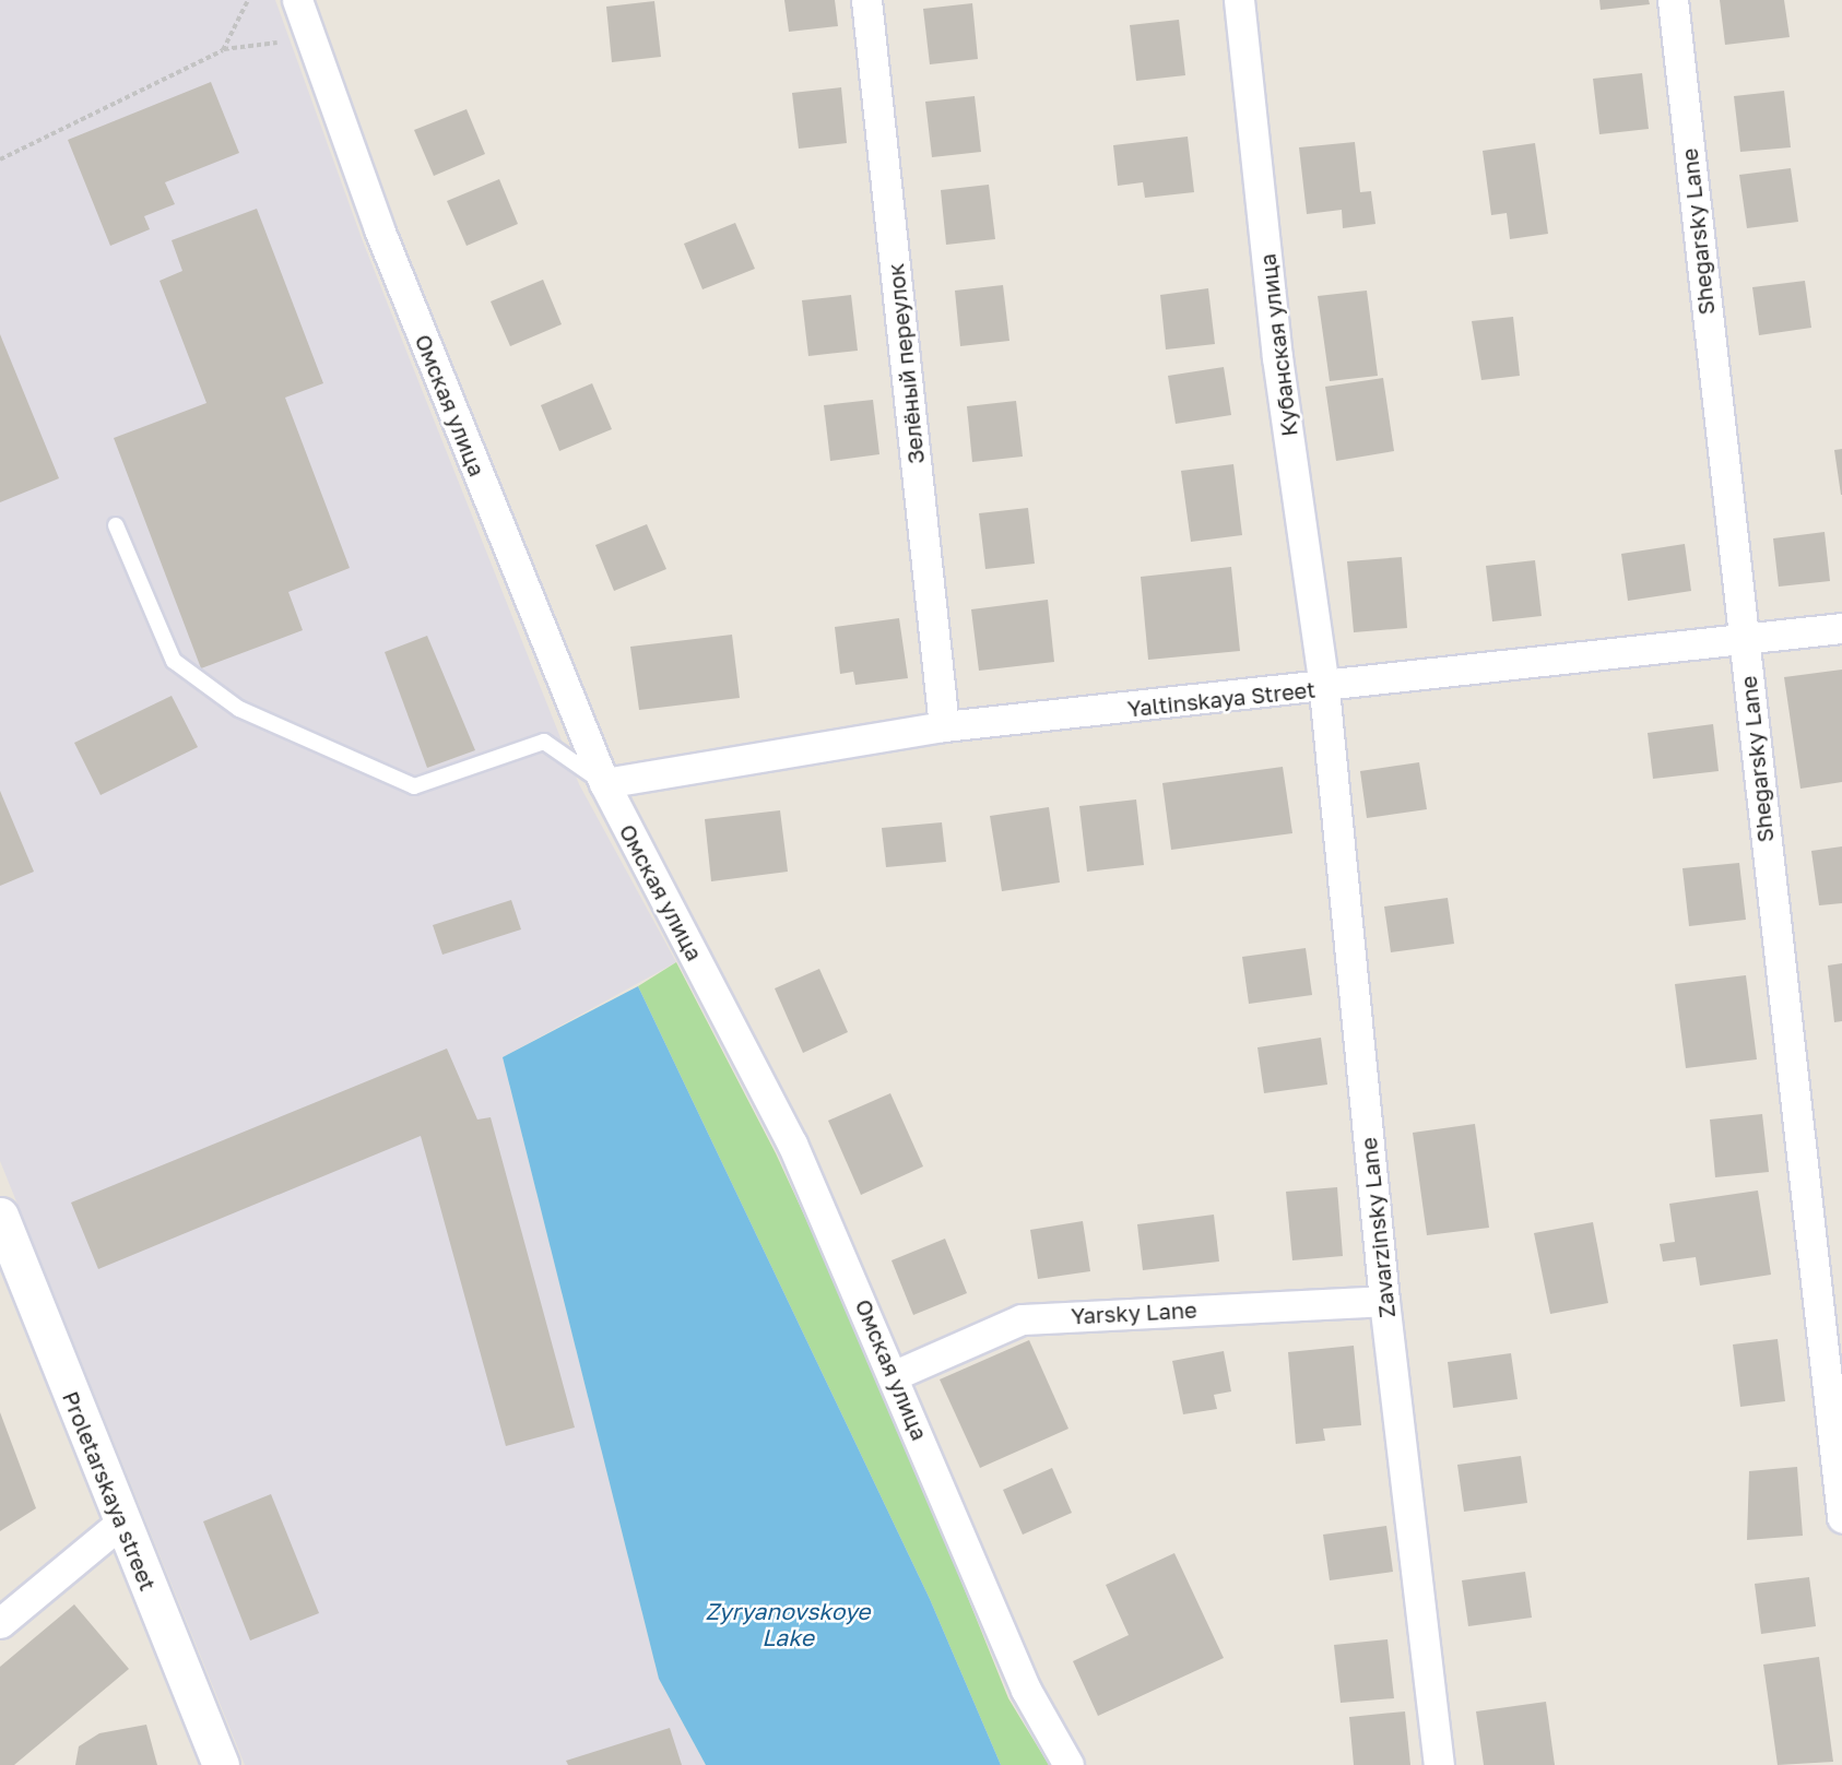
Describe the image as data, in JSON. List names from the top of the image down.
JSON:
{
  "streets": {
    "street": [
      "Shegarsky Lane",
      "Кубанская улица",
      "Зелёный переулок",
      "Омская улица",
      "Yaltinskaya Street",
      "Zavarzinsky Lane",
      "Yarsky Lane",
      "Proletarskaya street"
    ]
  },
  "crossings": [
    ["Shegarsky Lane", "Yaltinskaya Street"],
    ["Кубанская улица", "Yaltinskaya Street"],
    ["Кубанская улица", "Zavarzinsky Lane"],
    ["Зелёный переулок", "Yaltinskaya Street"],
    ["Омская улица", "Yaltinskaya Street"],
    ["Омская улица", "Yarsky Lane"],
    ["Yaltinskaya Street", "Zavarzinsky Lane"],
    ["Zavarzinsky Lane", "Yarsky Lane"]
  ],
  "water": ["Zyryanovskoye Lake"]
}
